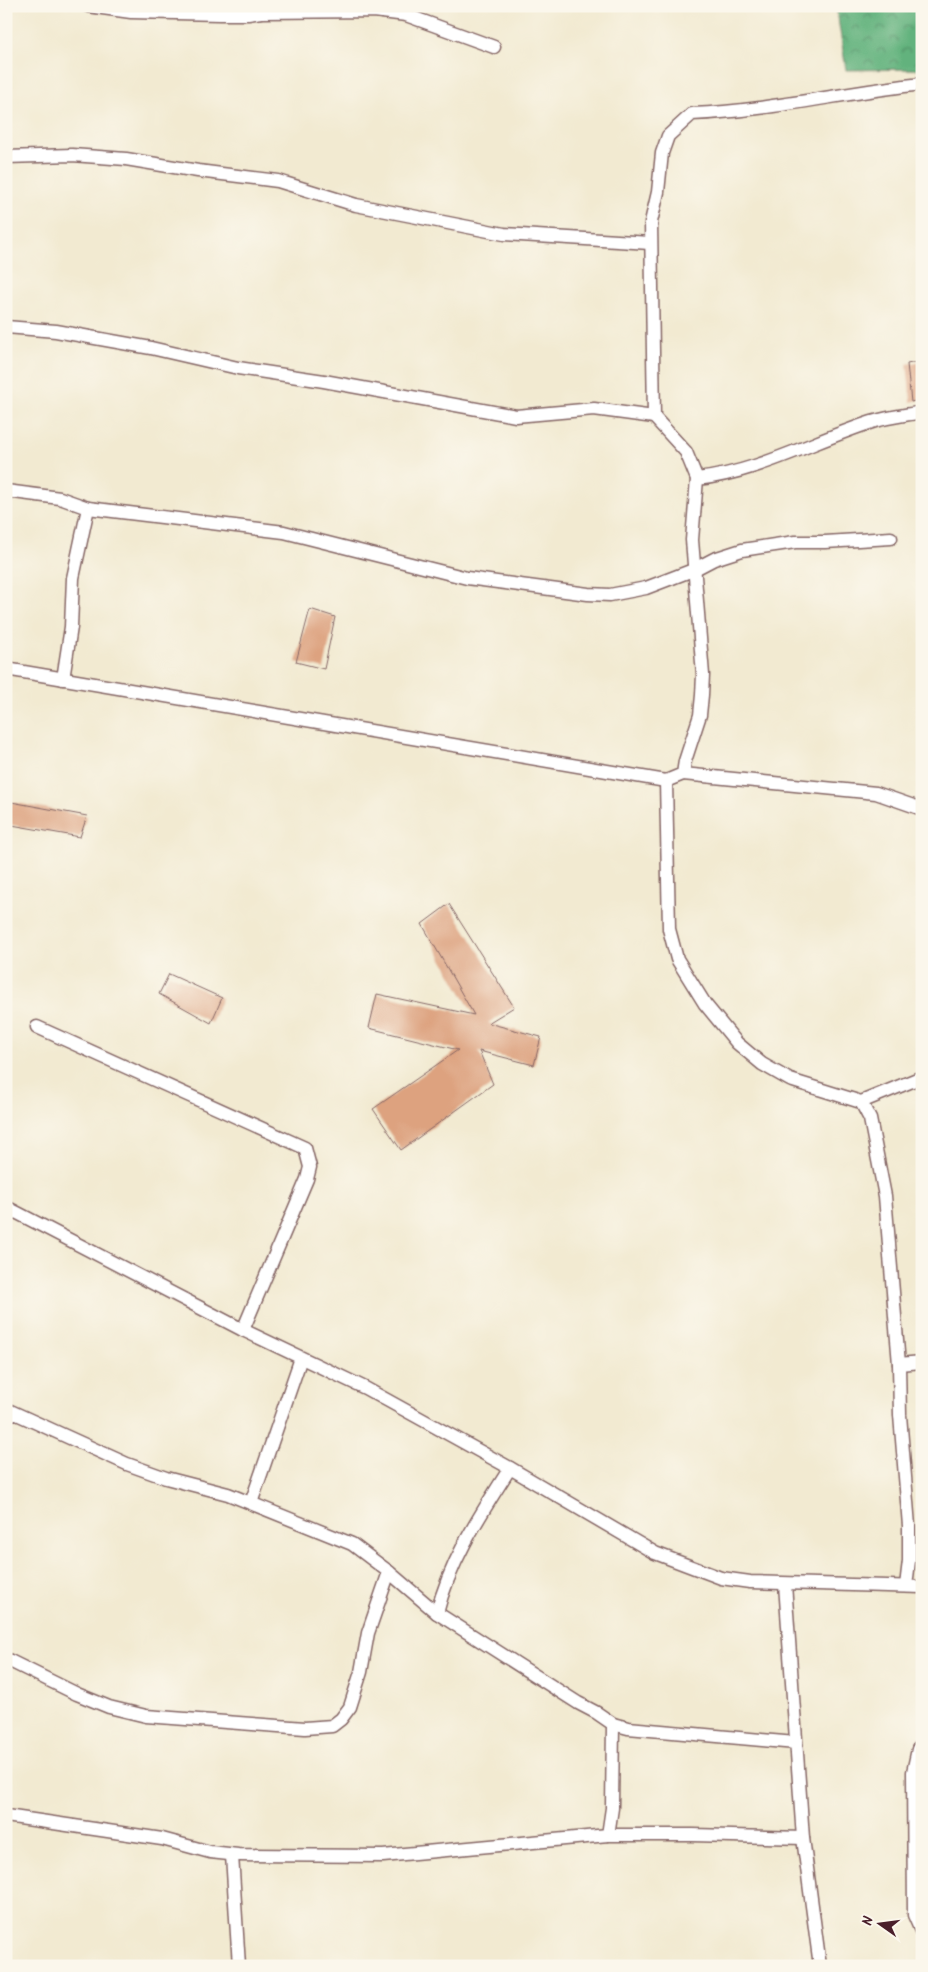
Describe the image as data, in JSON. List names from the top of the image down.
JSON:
{
  "north": "left"
}
